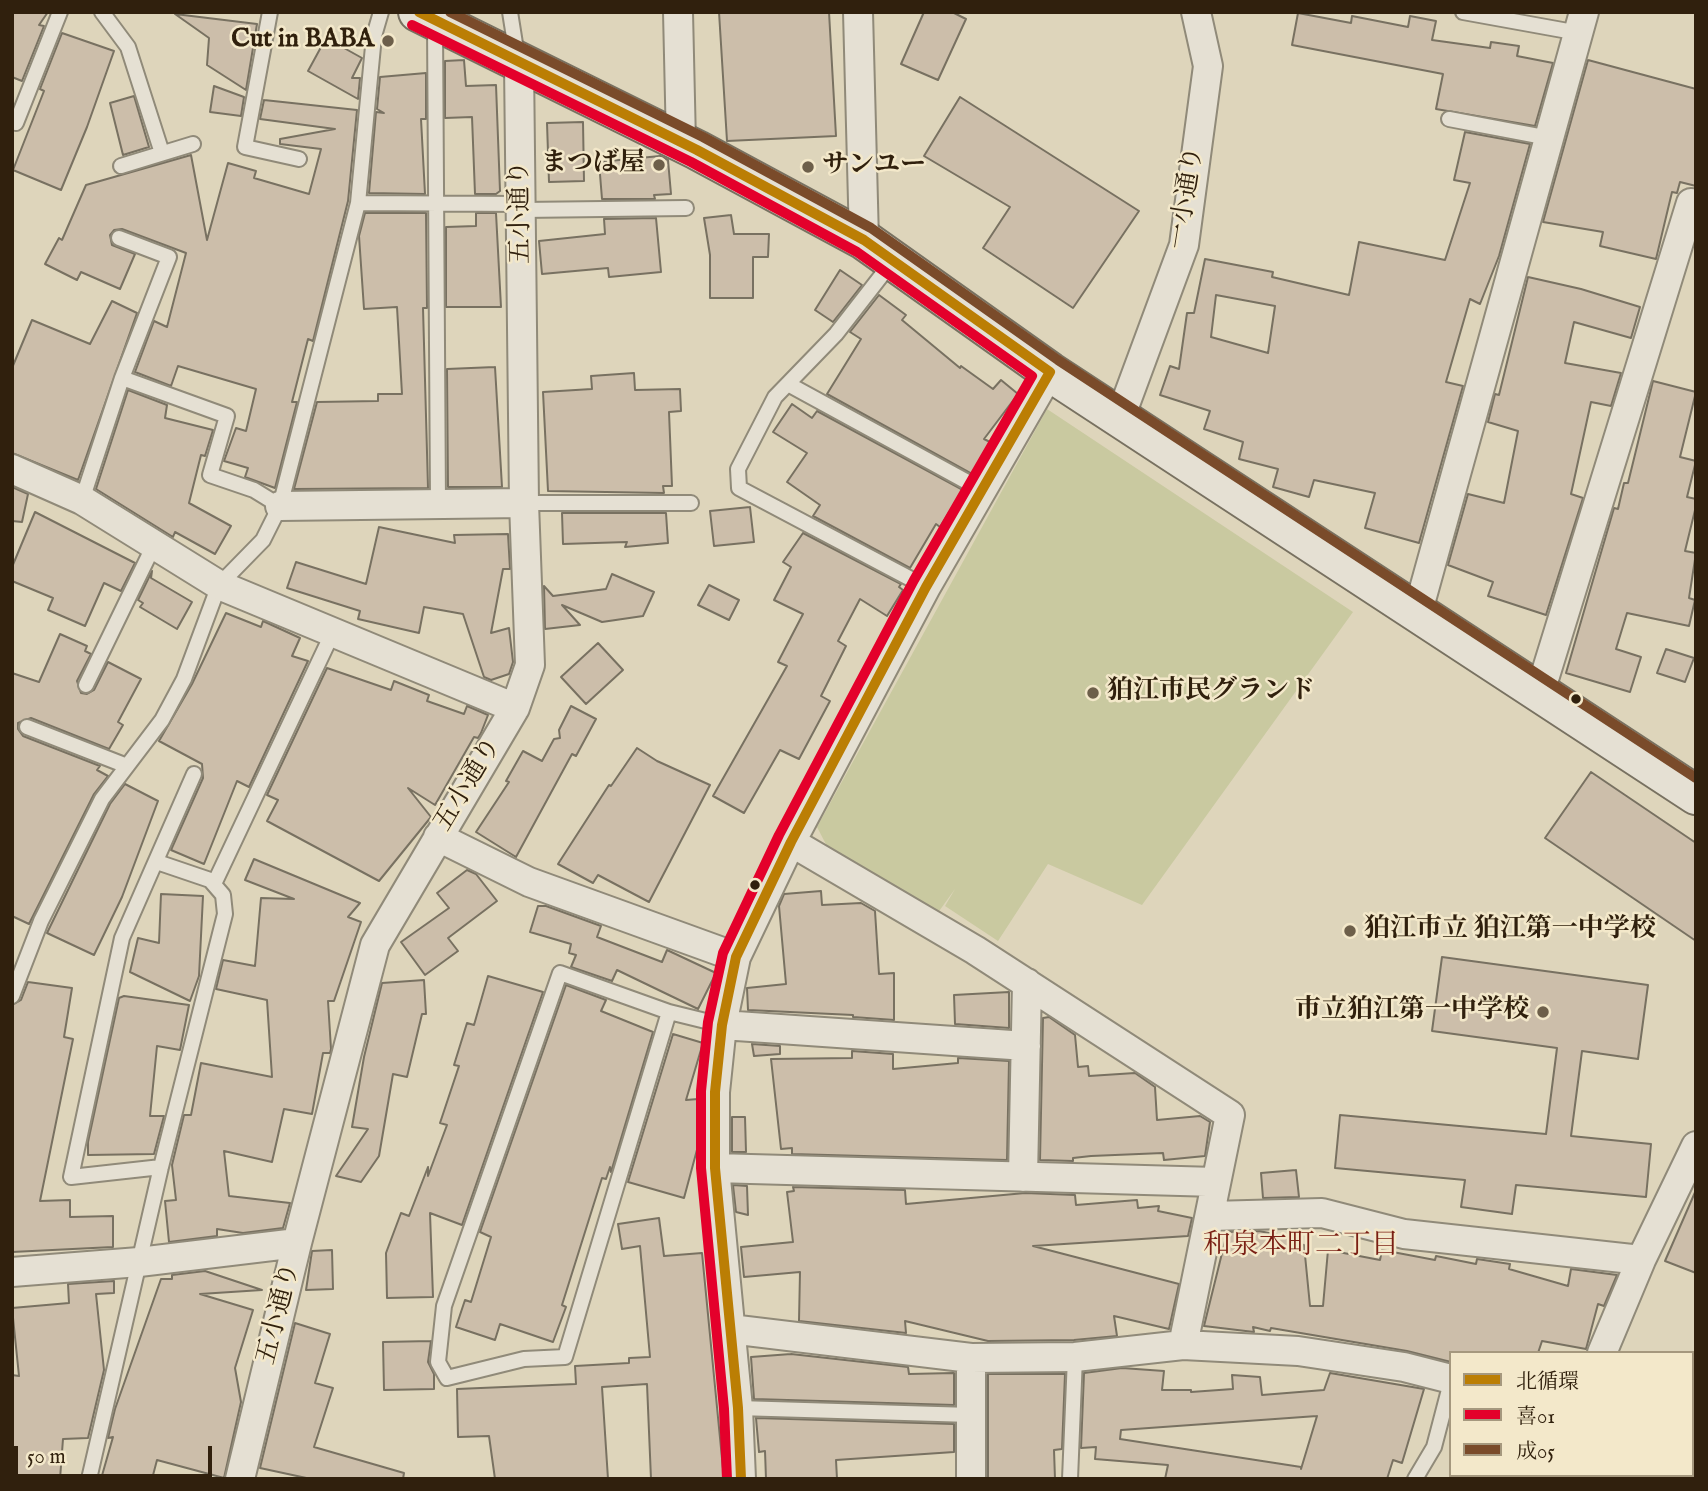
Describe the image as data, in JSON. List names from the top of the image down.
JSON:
{
  "streets": {
    "street": ["一小通り", "五小通り"]
  },
  "districts": ["和泉本町二丁目"],
  "places": [
    "Cut in BABA",
    "まつば屋",
    "サンユー",
    "狛江市民グランド",
    "狛江市立 狛江第一中学校",
    "市立狛江第一中学校"
  ],
  "lines": ["transit line 北循環", "transit line 成05", "transit line 喜01"],
  "legend": ["北循環", "喜01", "成05"],
  "scale_bar": "50 m"
}
